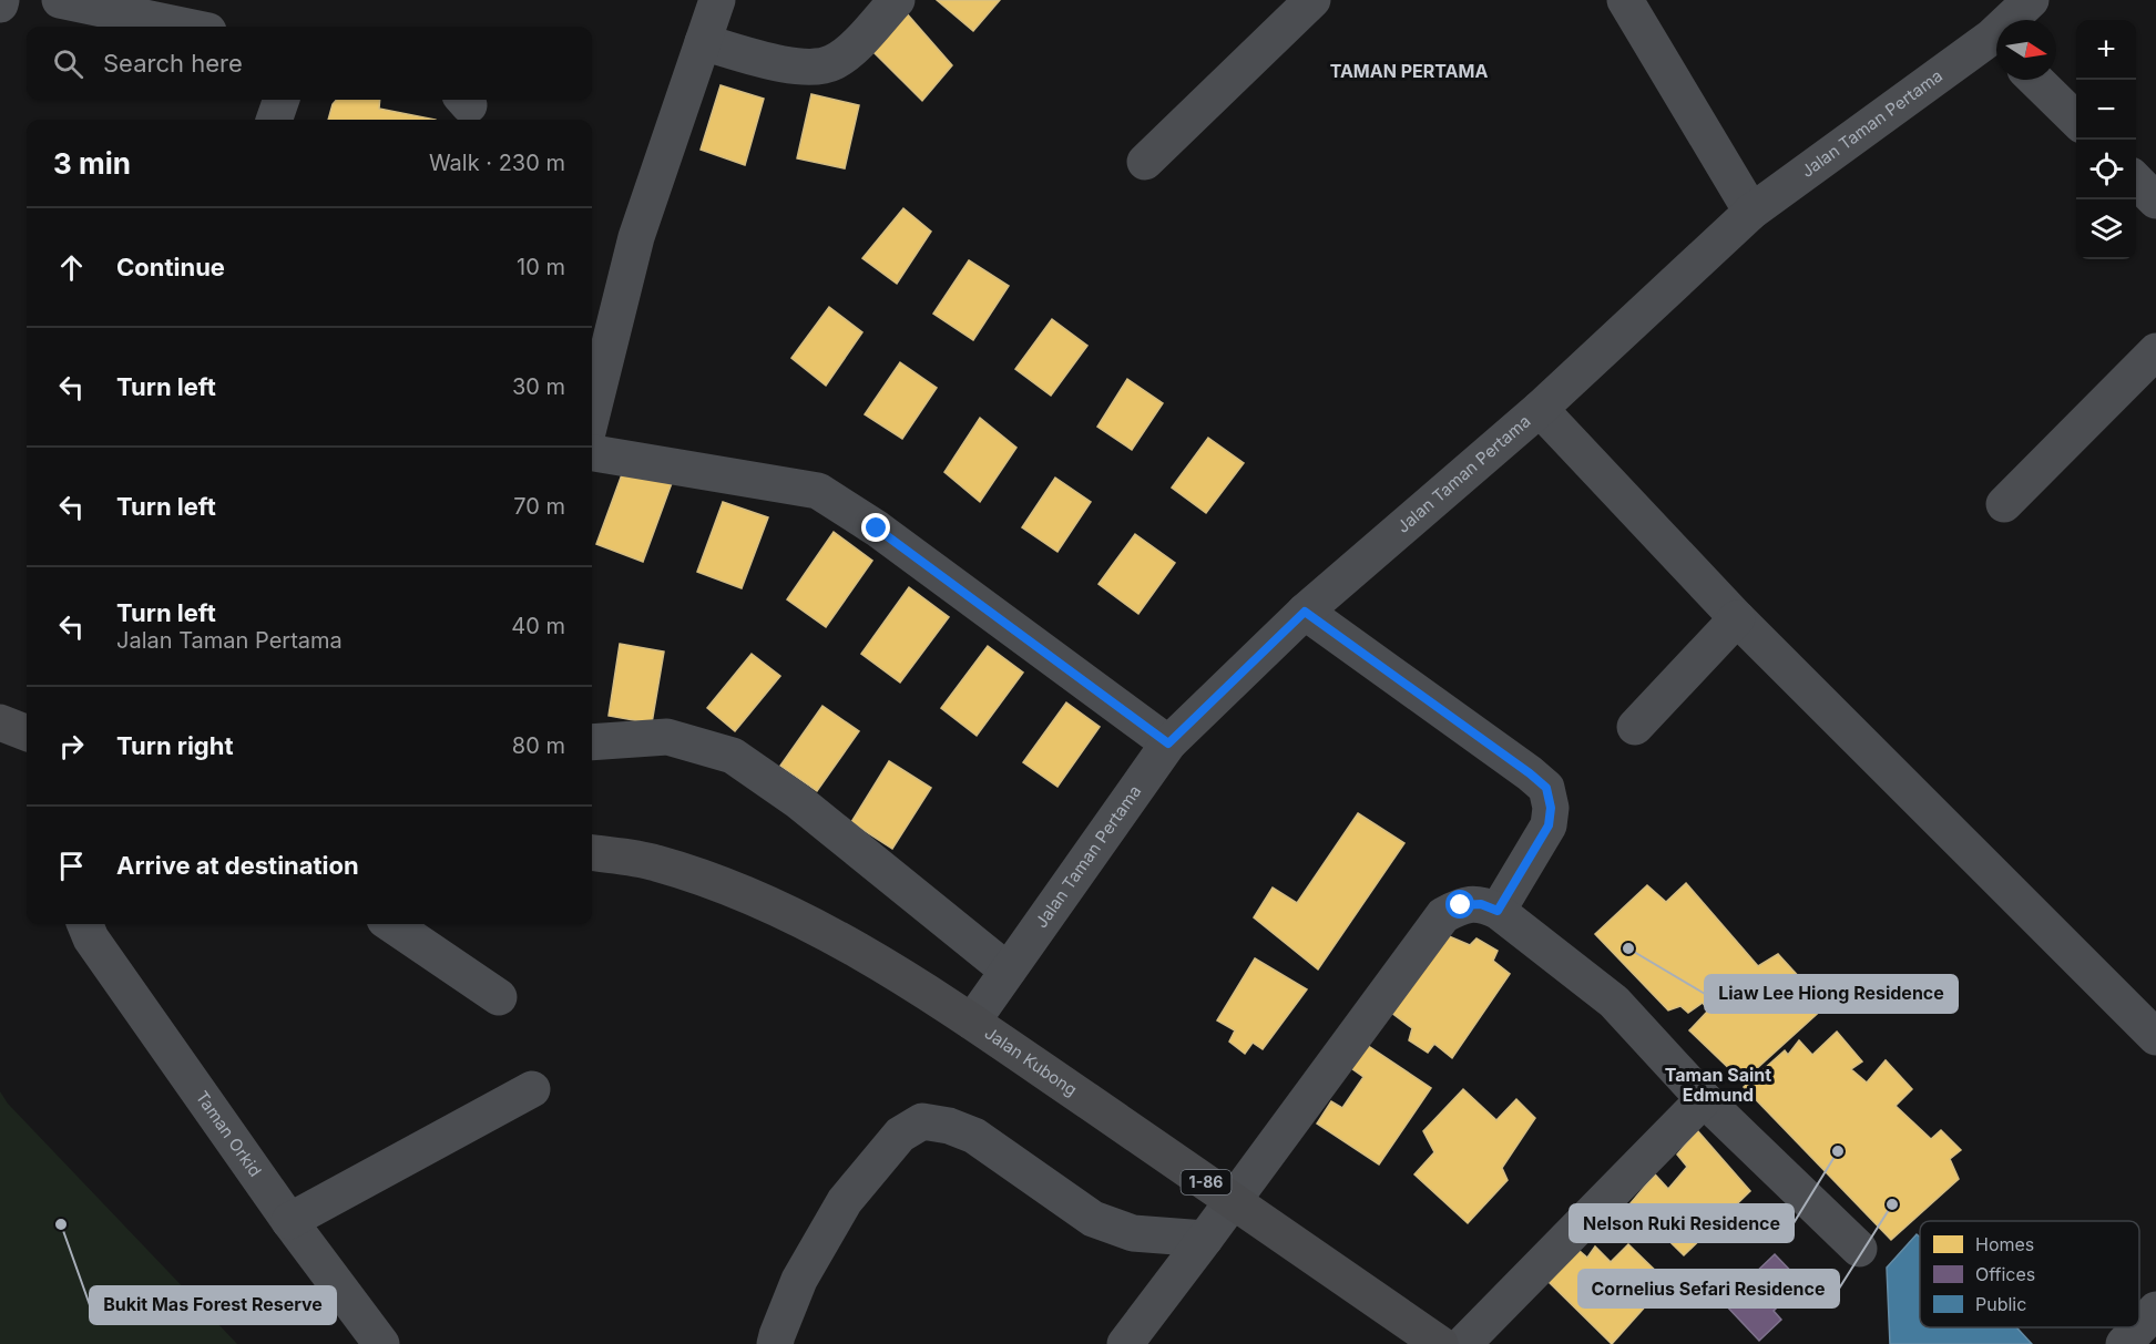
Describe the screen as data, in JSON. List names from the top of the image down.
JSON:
{
  "streets": {
    "highway": ["Jalan Kubong", "1-86"],
    "street": ["Jalan Taman Pertama", "Taman Orkid"]
  },
  "crossings": [
    ["Jalan Taman Pertama", "Jalan Kubong"]
  ],
  "districts": ["TAMAN PERTAMA", "Taman Saint Edmund"],
  "places": [
    "Liaw Lee Hiong Residence",
    "Nelson Ruki Residence",
    "Cornelius Sefari Residence",
    "Bukit Mas Forest Reserve"
  ],
  "legend": ["Homes", "Offices", "Public"],
  "north": "right",
  "page": {
    "map_buttons": ["+", "−"],
    "search": "Search here",
    "heading": ["3 min", "Walk · 230 m"],
    "list": [
      ["Continue", "10 m"],
      ["Turn left", "30 m"],
      ["Turn left", "70 m"],
      ["Turn left", "Jalan Taman Pertama", "40 m"],
      ["Turn right", "80 m"],
      "Arrive at destination"
    ]
  }
}
